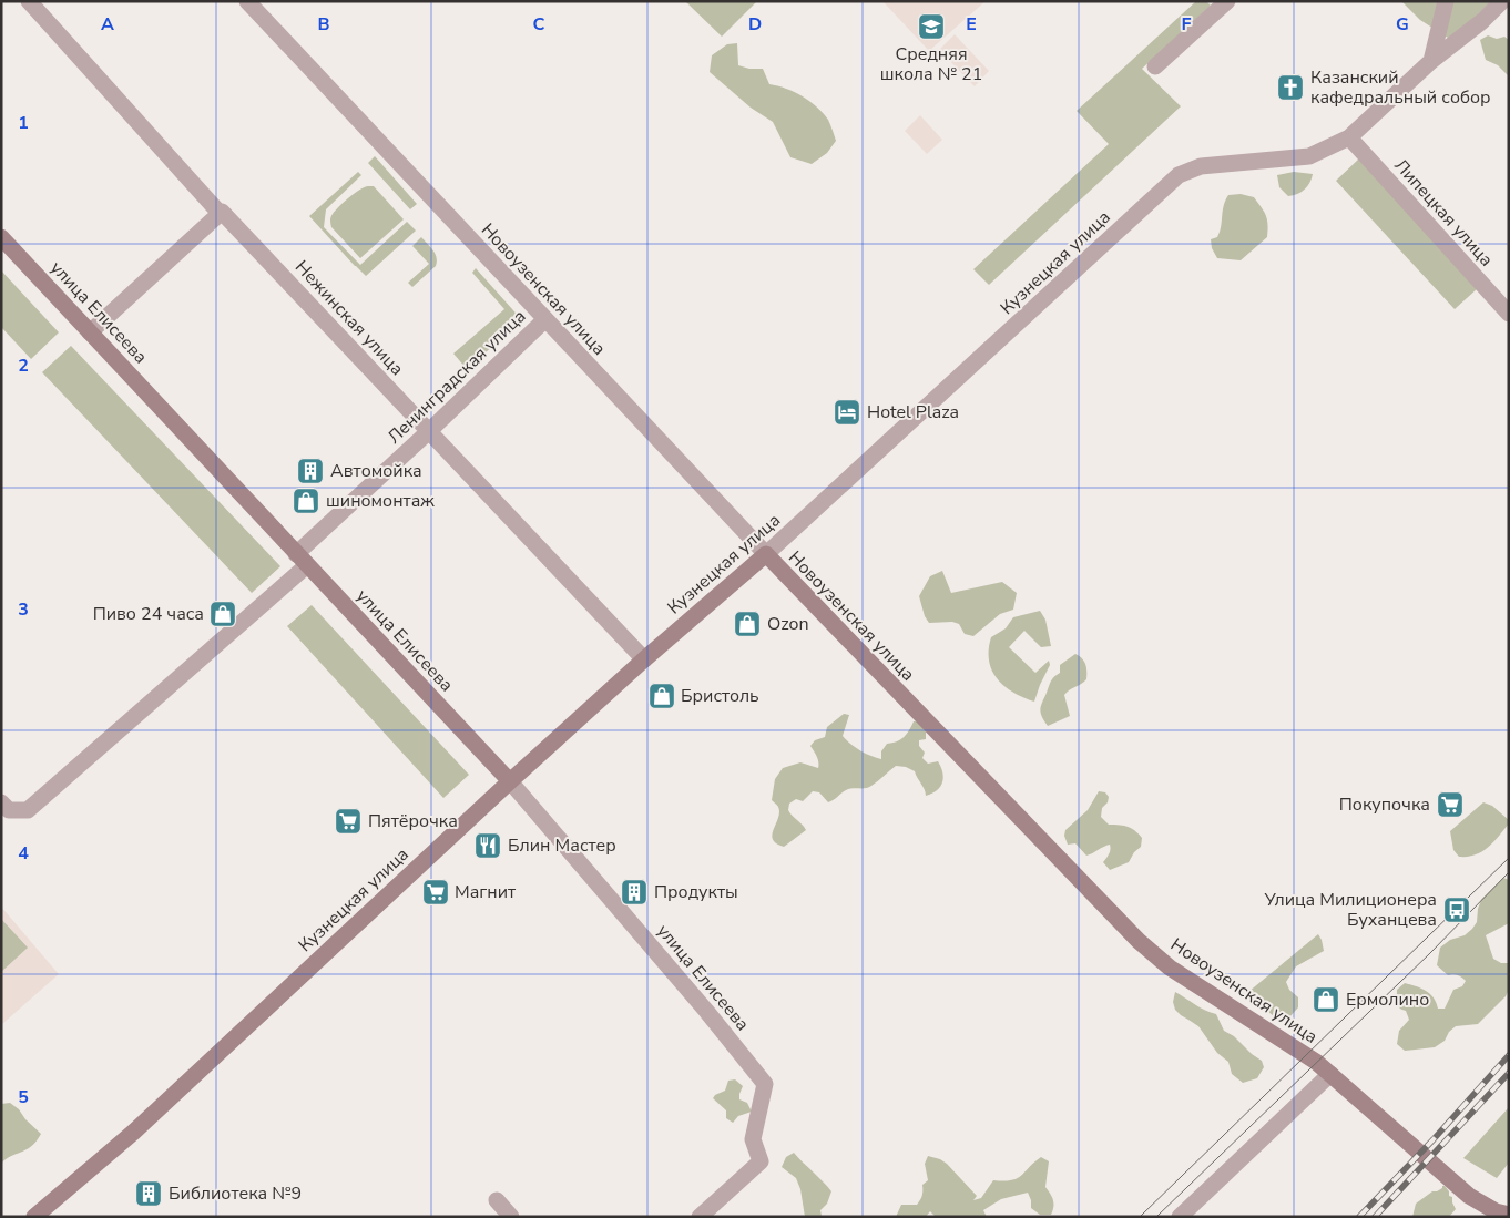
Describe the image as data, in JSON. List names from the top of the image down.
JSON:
{
  "streets": {
    "street": [
      "Липецкая улица",
      "Кузнецкая улица",
      "Новоузенская улица",
      "улица Елисеева",
      "Нежинская улица",
      "Ленинградская улица"
    ]
  },
  "crossings": [
    ["Липецкая улица", "Кузнецкая улица"],
    ["Кузнецкая улица", "Новоузенская улица"],
    ["Кузнецкая улица", "улица Елисеева"],
    ["Кузнецкая улица", "Нежинская улица"],
    ["Новоузенская улица", "Ленинградская улица"],
    ["улица Елисеева", "Ленинградская улица"],
    ["Нежинская улица", "Ленинградская улица"]
  ],
  "places": {
    "school or university": ["Средняя школа № 21"],
    "church": ["Казанский кафедральный собор"],
    "hotel": ["Hotel Plaza"],
    "building": ["Автомойка", "Продукты", "Библиотека №9"],
    "shop": [
      "шиномонтаж",
      "Пиво 24 часа",
      "Ozon",
      "Бристоль",
      "Ермолино"
    ],
    "supermarket": ["Покупочка", "Пятёрочка", "Магнит"],
    "restaurant": ["Блин Мастер"],
    "bus stop": ["Улица Милиционера Буханцева"]
  },
  "grid": {
    "columns": [
      "A",
      "B",
      "C",
      "D",
      "E",
      "F",
      "G"
    ],
    "rows": [
      "1",
      "2",
      "3",
      "4",
      "5"
    ]
  }
}
